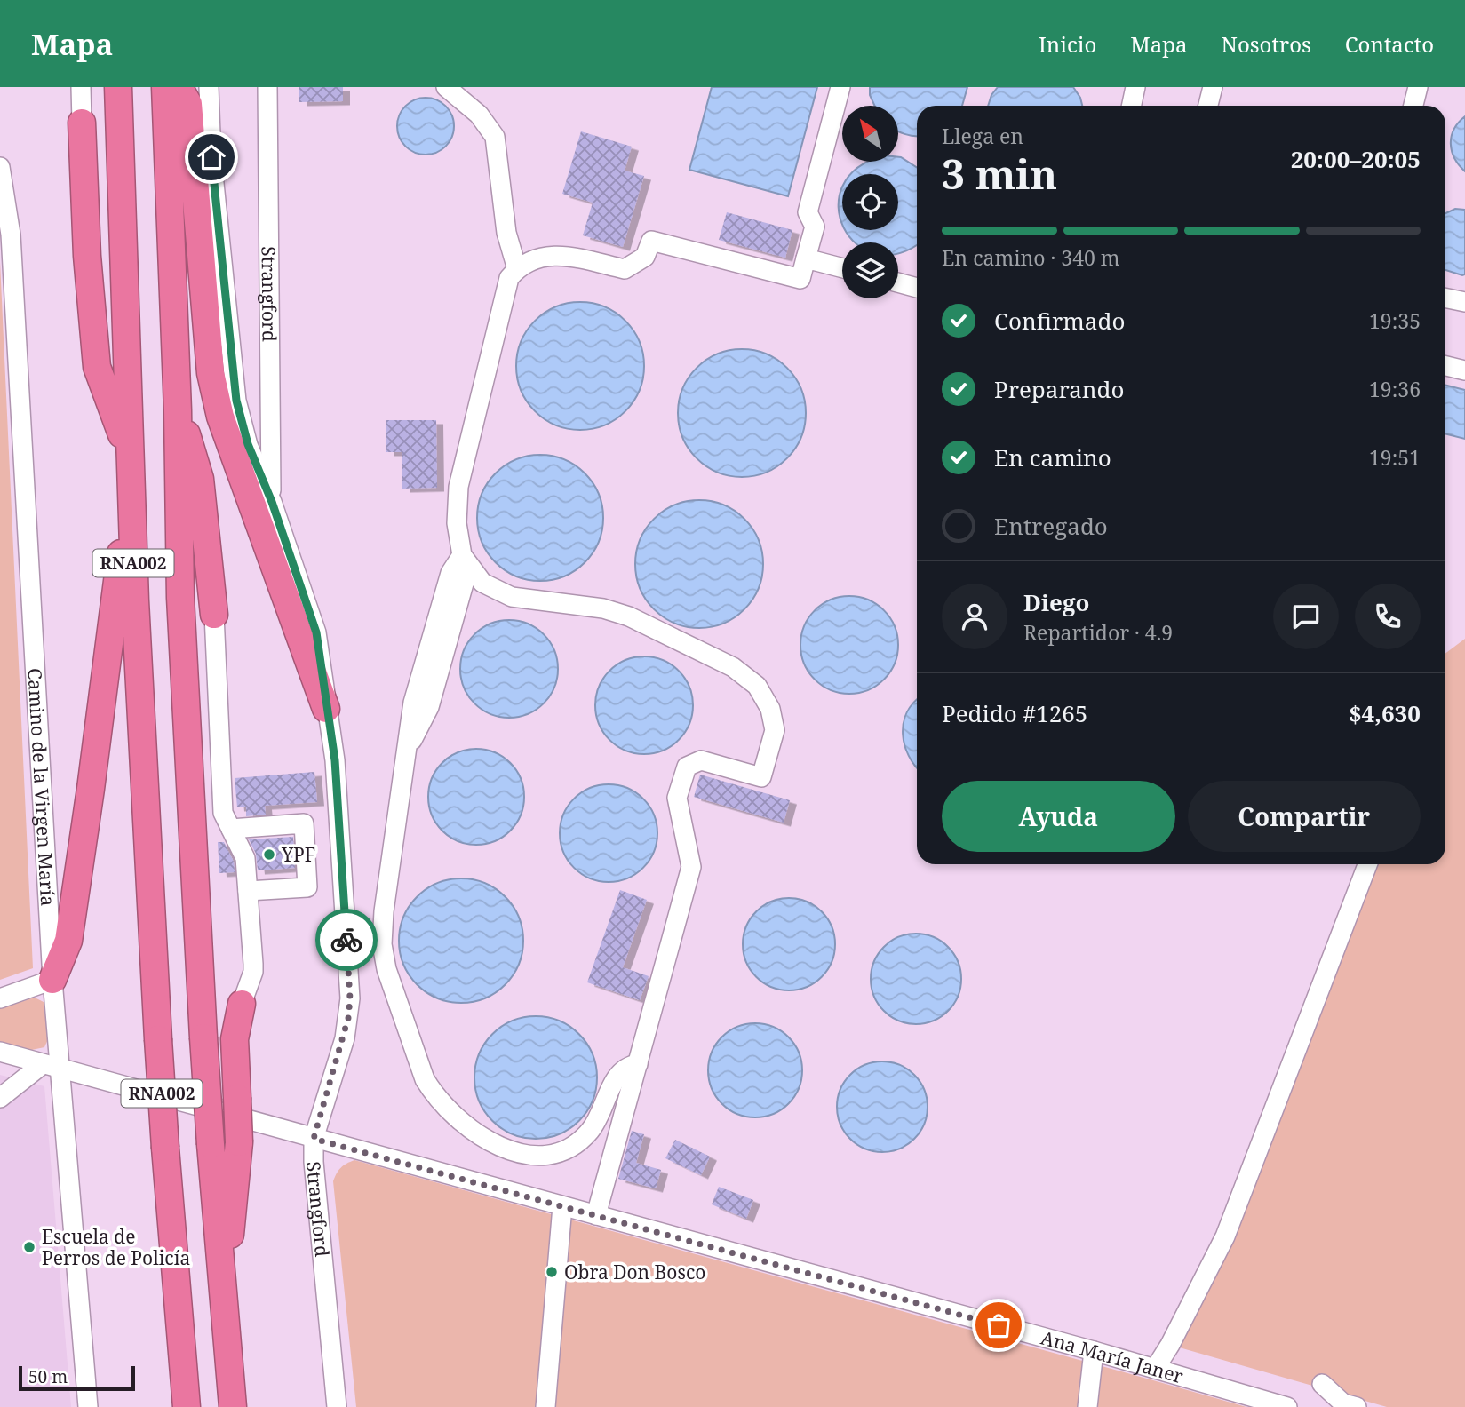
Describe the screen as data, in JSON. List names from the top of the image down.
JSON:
{
  "streets": {
    "highway": ["RNA002"],
    "street": ["Strangford", "Camino de la Virgen María", "Ana María Janer"]
  },
  "crossings": [
    ["Strangford", "Ana María Janer"],
    ["Camino de la Virgen María", "Ana María Janer"]
  ],
  "places": ["YPF", "Escuela de Perros de Policía", "Obra Don Bosco"],
  "scale_bar": "50 m",
  "north": "top left",
  "page": {
    "header": "Mapa",
    "nav": [
      "Inicio",
      "Mapa",
      "Nosotros",
      "Contacto"
    ],
    "heading": ["3 min", "Llega en", "20:00–20:05"],
    "panel": [
      "Diego",
      "Repartidor · 4.9",
      "Pedido #1265",
      "$4,630"
    ],
    "bar": "En camino · 340 m",
    "list": [
      ["Confirmado", "19:35"],
      ["Preparando", "19:36"],
      ["En camino", "19:51"],
      "Entregado"
    ],
    "buttons": ["Ayuda", "Compartir"],
    "scale": "50 m"
  }
}
